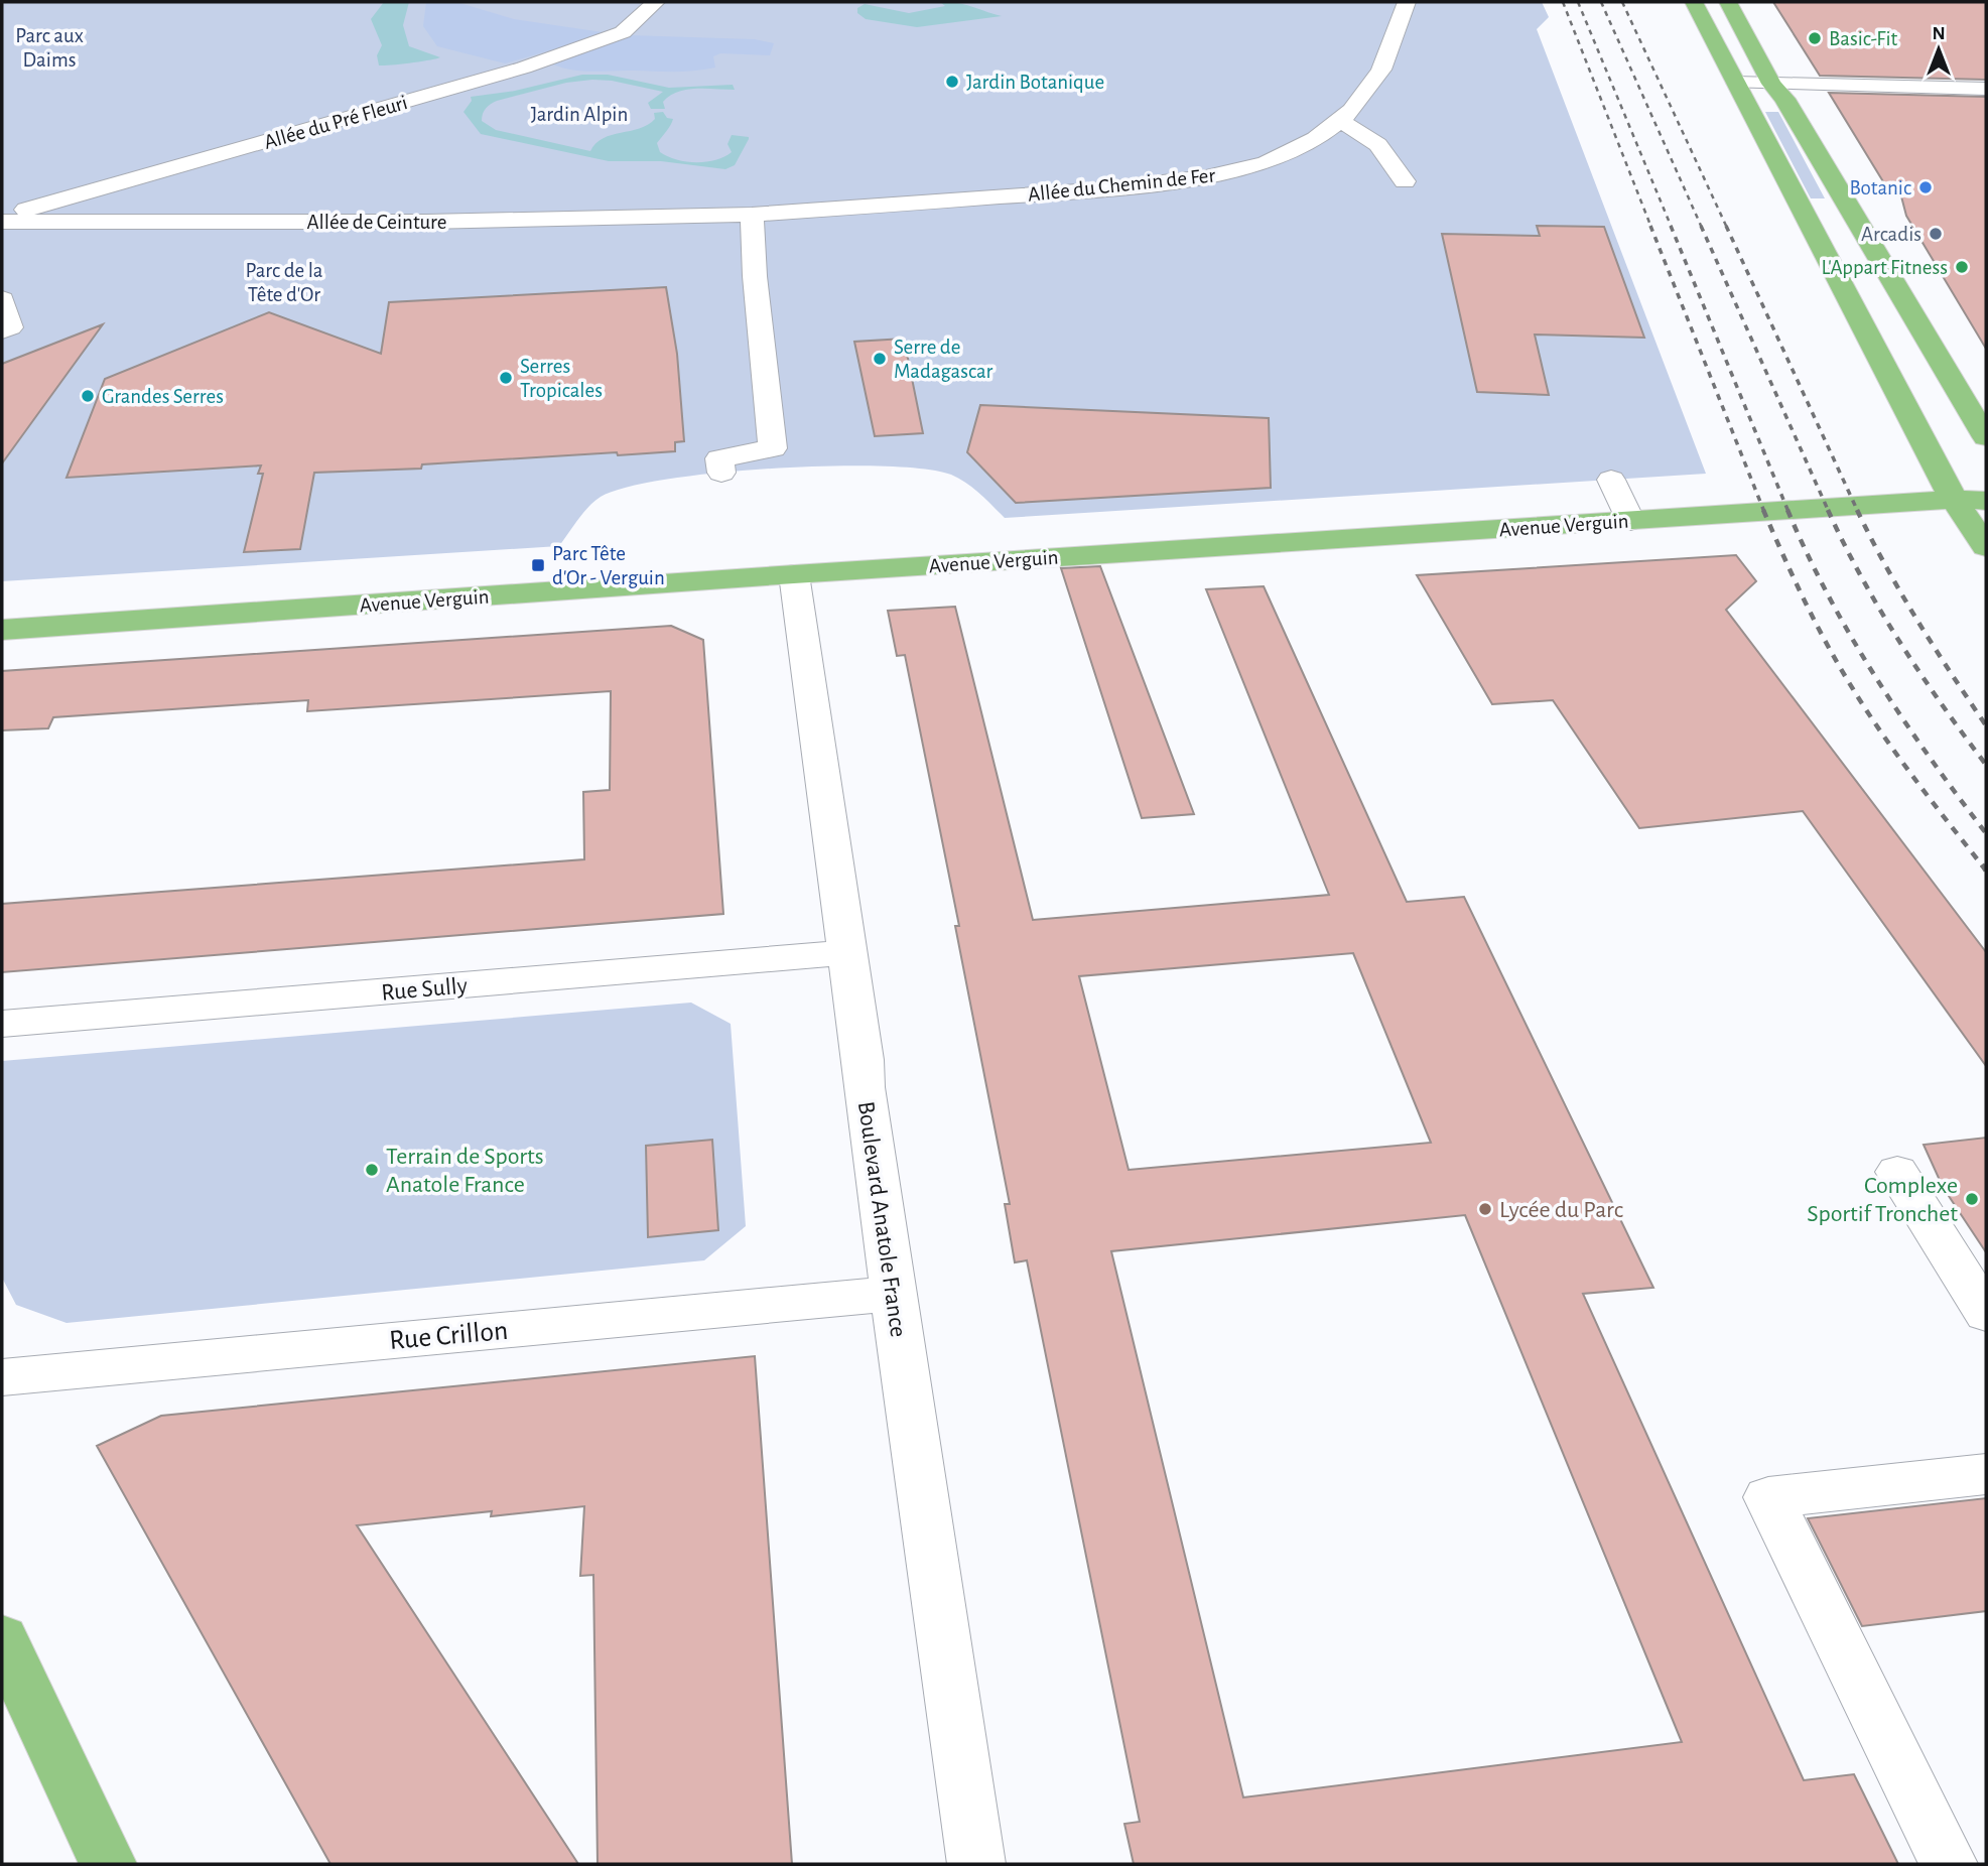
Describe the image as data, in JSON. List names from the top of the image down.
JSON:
{
  "streets": {
    "main road": ["Avenue Verguin"],
    "street": [
      "Allée du Pré Fleuri",
      "Allée du Chemin de Fer",
      "Allée de Ceinture",
      "Rue Sully",
      "Boulevard Anatole France",
      "Rue Crillon"
    ]
  },
  "crossings": [
    ["Allée du Chemin de Fer", "Allée de Ceinture"],
    ["Avenue Verguin", "Boulevard Anatole France"],
    ["Rue Sully", "Boulevard Anatole France"],
    ["Boulevard Anatole France", "Rue Crillon"]
  ],
  "parks": ["Parc aux Daims", "Jardin Alpin", "Parc de la Tête d'Or"],
  "places": {
    "other": [
      "Basic-Fit",
      "Jardin Botanique",
      "Botanic",
      "Arcadis",
      "L'Appart Fitness",
      "Serre de Madagascar",
      "Serres Tropicales",
      "Grandes Serres",
      "Terrain de Sports Anatole France",
      "Complexe Sportif Tronchet",
      "Lycée du Parc"
    ],
    "transit": ["Parc Tête d'Or - Verguin"]
  },
  "north": "top"
}
